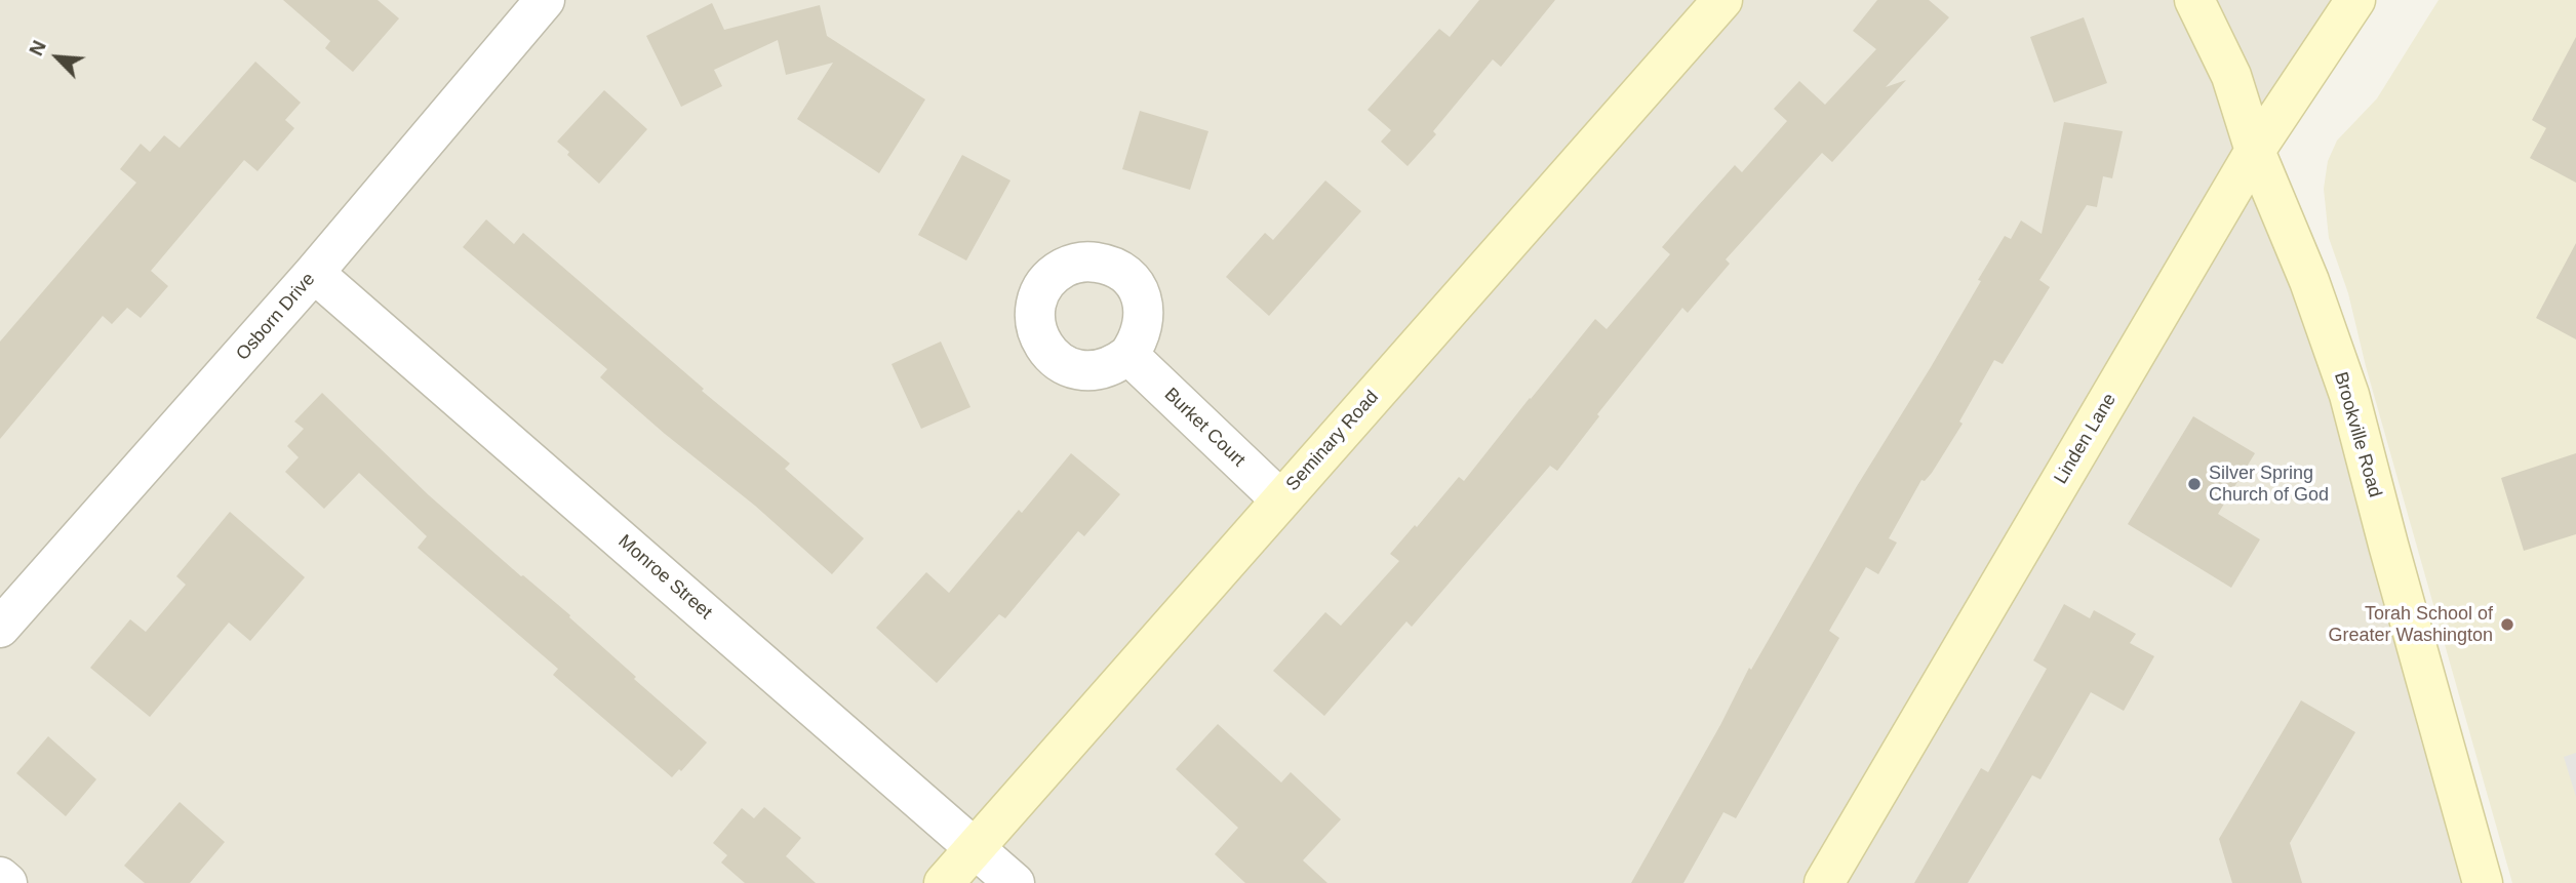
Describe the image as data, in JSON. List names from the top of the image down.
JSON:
{
  "streets": {
    "street": [
      "Osborn Drive",
      "Burket Court",
      "Brookville Road",
      "Linden Lane",
      "Seminary Road",
      "Monroe Street"
    ]
  },
  "crossings": [
    ["Osborn Drive", "Monroe Street"],
    ["Burket Court", "Seminary Road"],
    ["Brookville Road", "Linden Lane"],
    ["Seminary Road", "Monroe Street"]
  ],
  "places": ["Silver Spring Church of God", "Torah School of Greater Washington"],
  "north": "top left"
}
